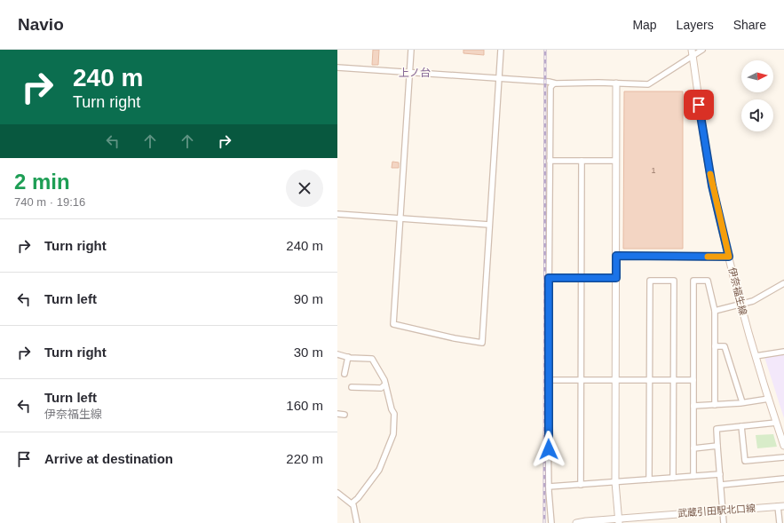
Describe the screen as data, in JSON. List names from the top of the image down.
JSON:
{
  "streets": {
    "street": ["伊奈福生線", "武蔵引田駅北口線"]
  },
  "districts": ["上ノ台"],
  "house_numbers": ["1"],
  "north": "right",
  "page": {
    "header": "Navio",
    "nav": ["Map", "Layers", "Share"],
    "turn": ["240 m", "Turn right"],
    "heading": ["2 min", "740 m · 19:16"],
    "list": [
      {
        "name": "Turn right",
        "value": "240 m"
      },
      {
        "name": "Turn left",
        "value": "90 m"
      },
      {
        "name": "Turn right",
        "value": "30 m"
      },
      {
        "name": "Turn left",
        "note": "伊奈福生線",
        "value": "160 m"
      },
      {
        "name": "Arrive at destination",
        "value": "220 m"
      }
    ]
  }
}
